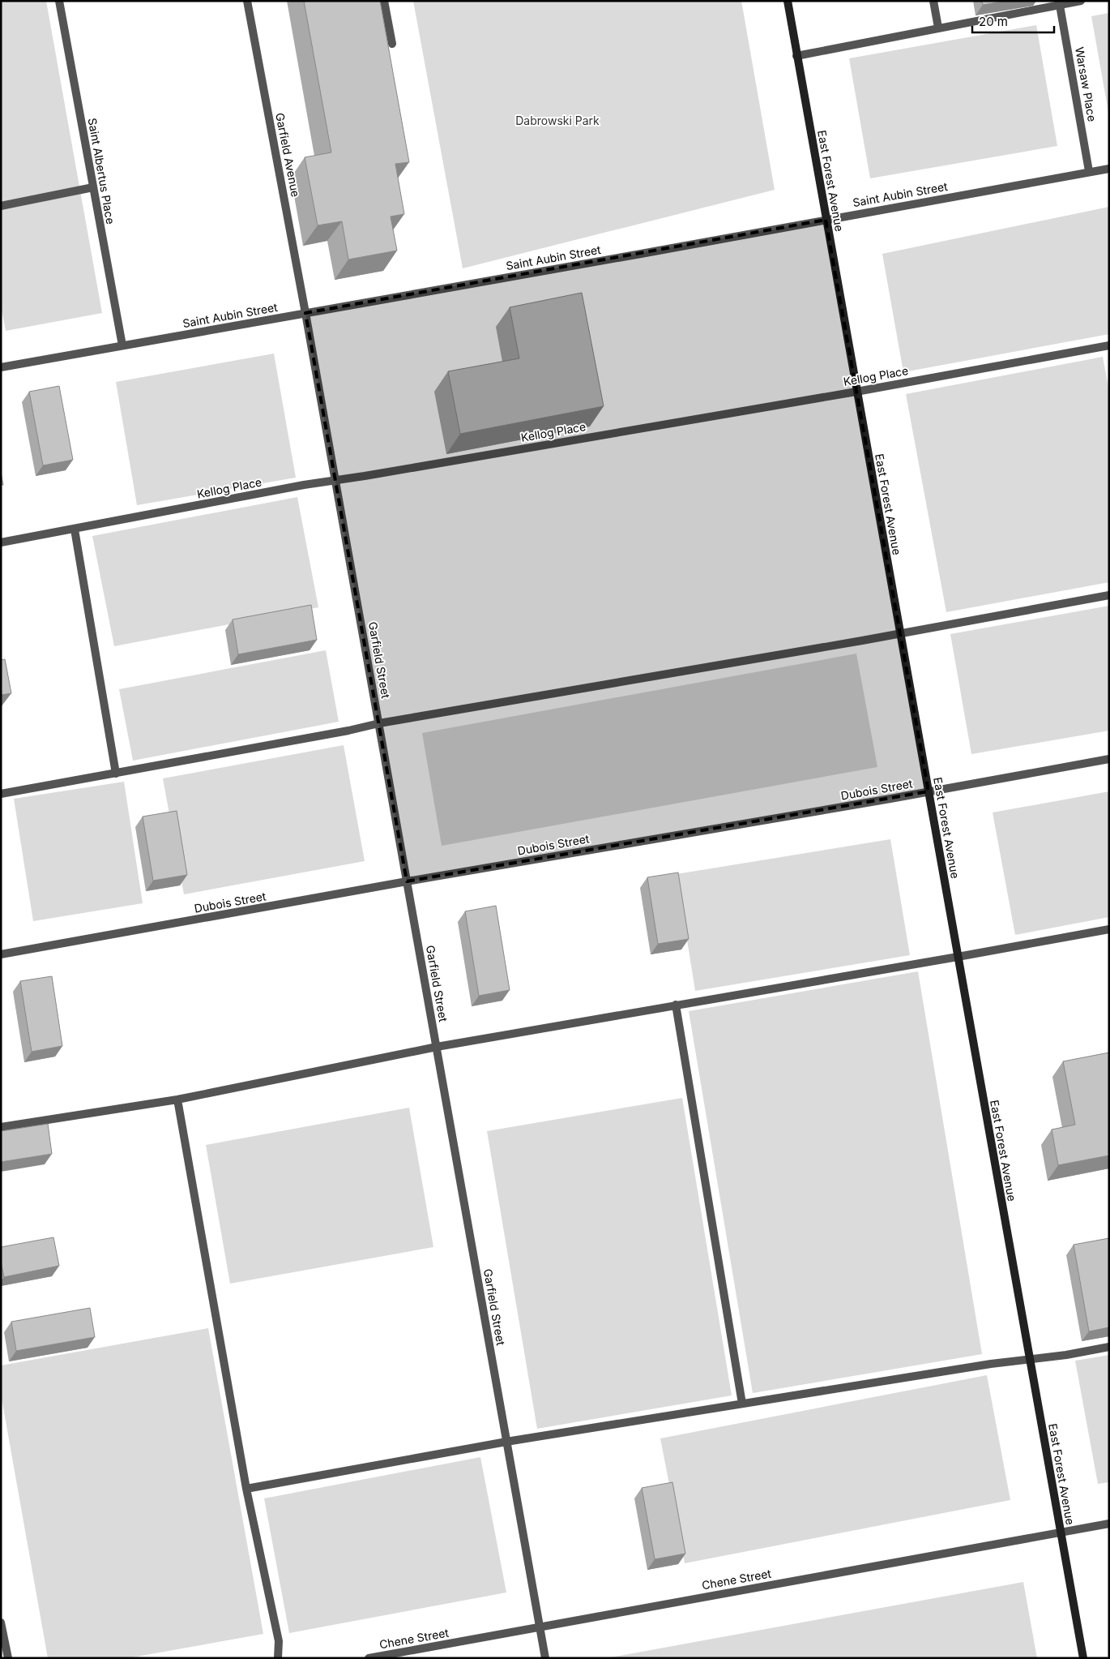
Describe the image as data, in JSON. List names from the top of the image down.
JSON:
{
  "streets": {
    "main road": ["East Forest Avenue"],
    "street": [
      "Warsaw Place",
      "Garfield Avenue",
      "Saint Albertus Place",
      "Saint Aubin Street",
      "Kellog Place",
      "Garfield Street",
      "Dubois Street",
      "Chene Street"
    ]
  },
  "crossings": [
    ["Warsaw Place", "Saint Aubin Street"],
    ["Garfield Avenue", "Saint Aubin Street"],
    ["Garfield Avenue", "Garfield Street"],
    ["Saint Albertus Place", "Saint Aubin Street"],
    ["East Forest Avenue", "Saint Aubin Street"],
    ["East Forest Avenue", "Kellog Place"],
    ["East Forest Avenue", "Dubois Street"],
    ["East Forest Avenue", "Chene Street"],
    ["Saint Aubin Street", "Garfield Street"],
    ["Kellog Place", "Garfield Street"],
    ["Garfield Street", "Dubois Street"],
    ["Garfield Street", "Chene Street"]
  ],
  "parks": ["Dabrowski Park"],
  "scale_bar": "20 m"
}
